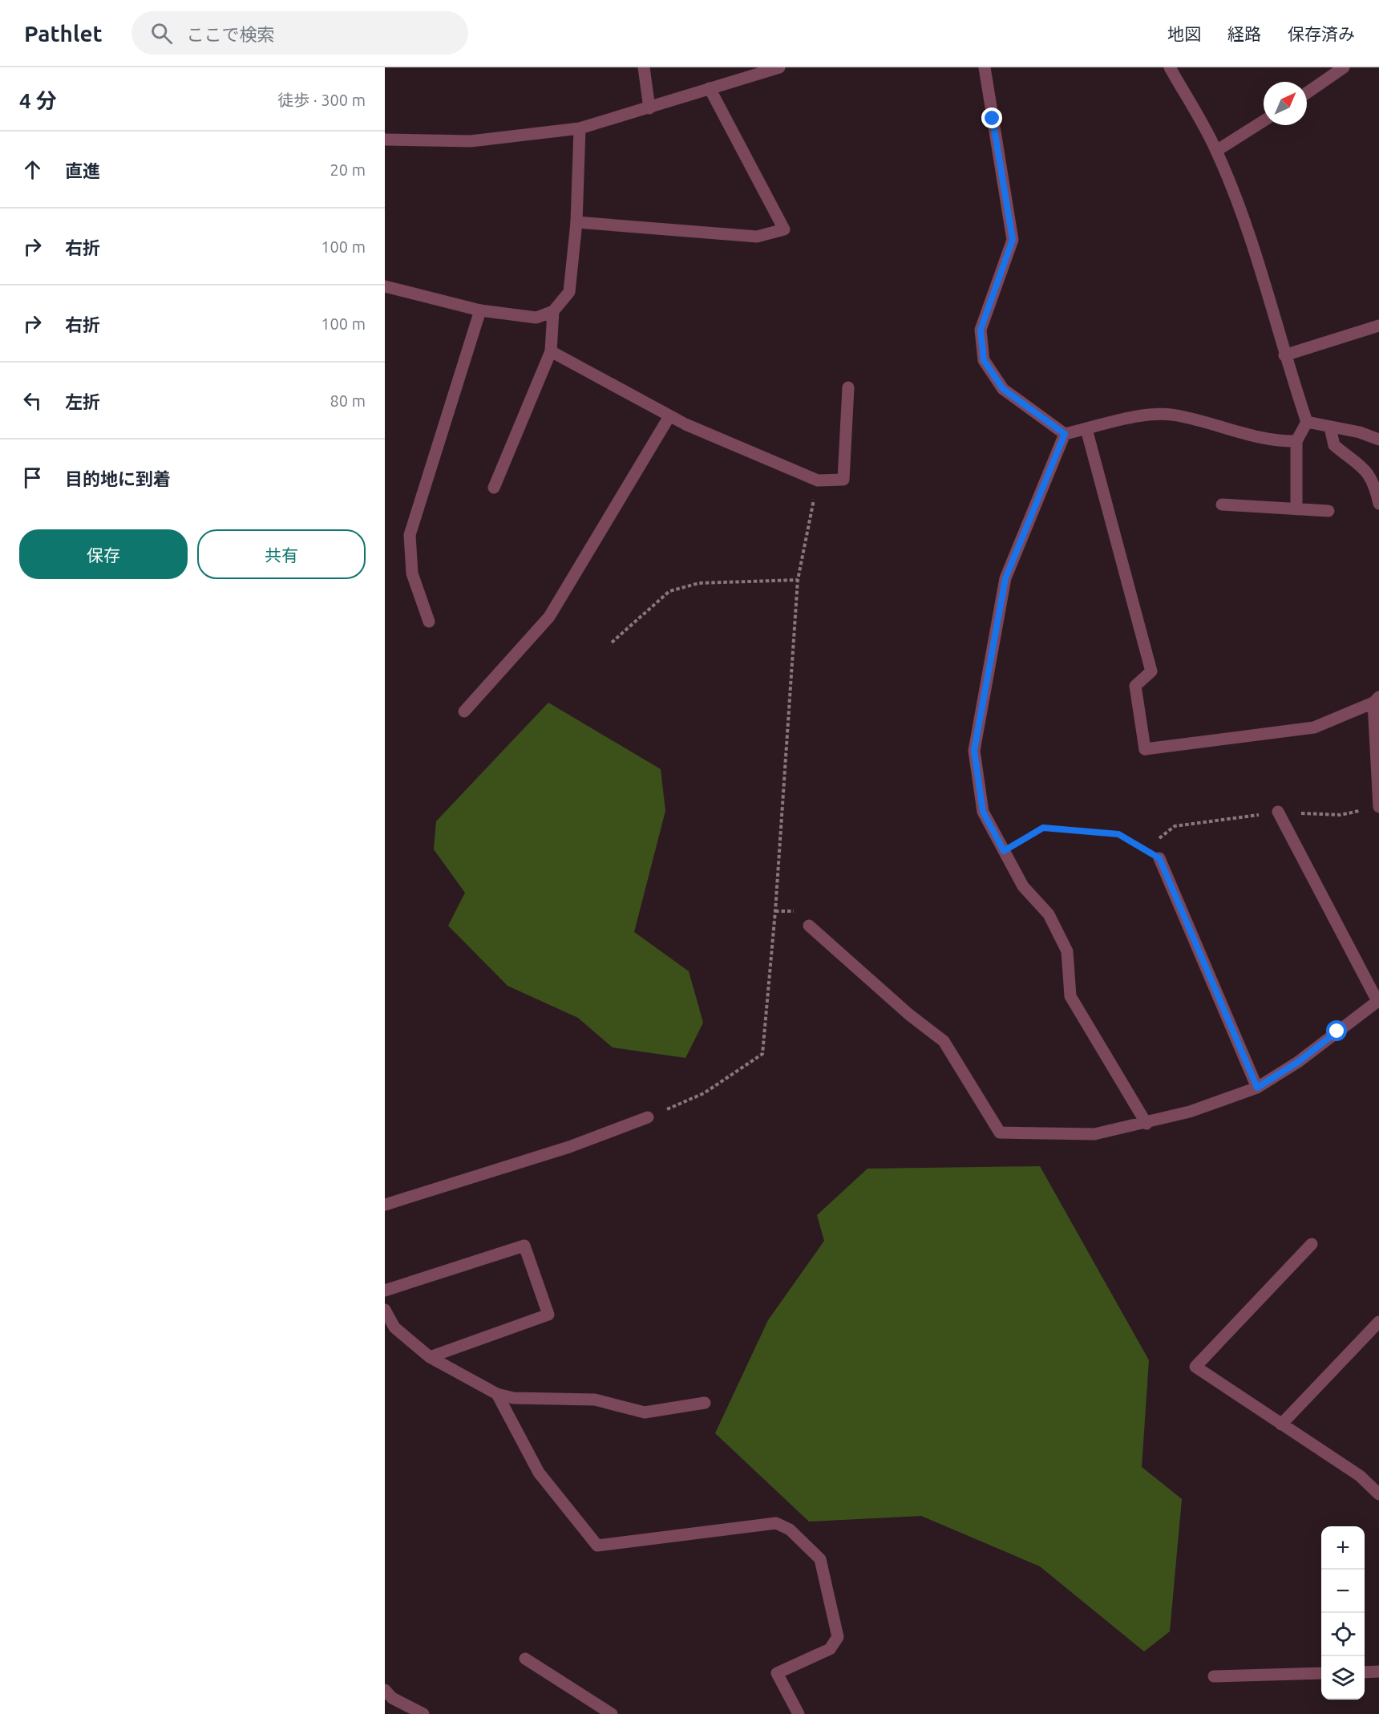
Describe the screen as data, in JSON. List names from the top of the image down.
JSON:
{
  "north": "top right",
  "page": {
    "header": "Pathlet",
    "search": "ここで検索",
    "nav": ["地図", "経路", "保存済み"],
    "heading": ["4 分", "徒歩 · 300 m"],
    "list": [
      ["直進", "20 m"],
      ["右折", "100 m"],
      ["右折", "100 m"],
      ["左折", "80 m"],
      "目的地に到着"
    ],
    "buttons": ["保存", "共有"],
    "map_buttons": ["+", "−"]
  }
}
